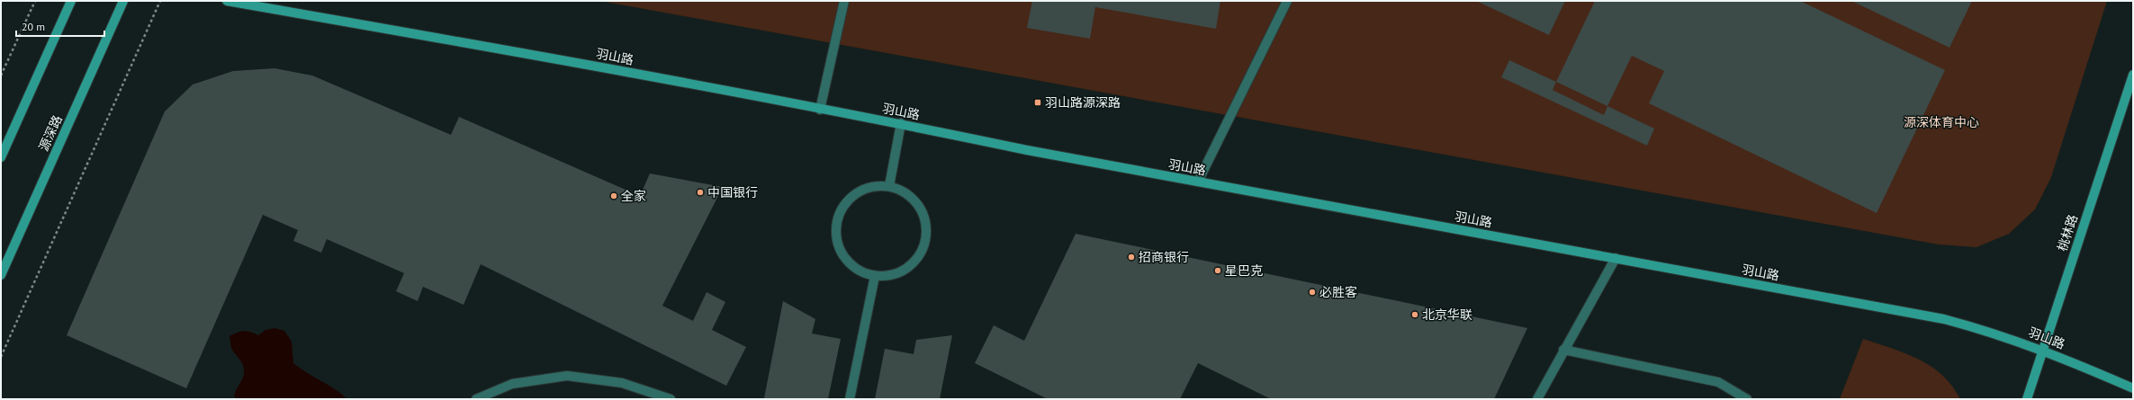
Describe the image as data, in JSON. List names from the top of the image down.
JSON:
{
  "streets": {
    "street": ["羽山路", "源深路", "桃林路"]
  },
  "crossings": [
    ["羽山路", "桃林路"]
  ],
  "parks": ["源深体育中心"],
  "places": {
    "transit": ["羽山路源深路"],
    "other": [
      "中国银行",
      "全家",
      "招商银行",
      "星巴克",
      "必胜客",
      "北京华联"
    ]
  },
  "scale_bar": "20 m"
}
